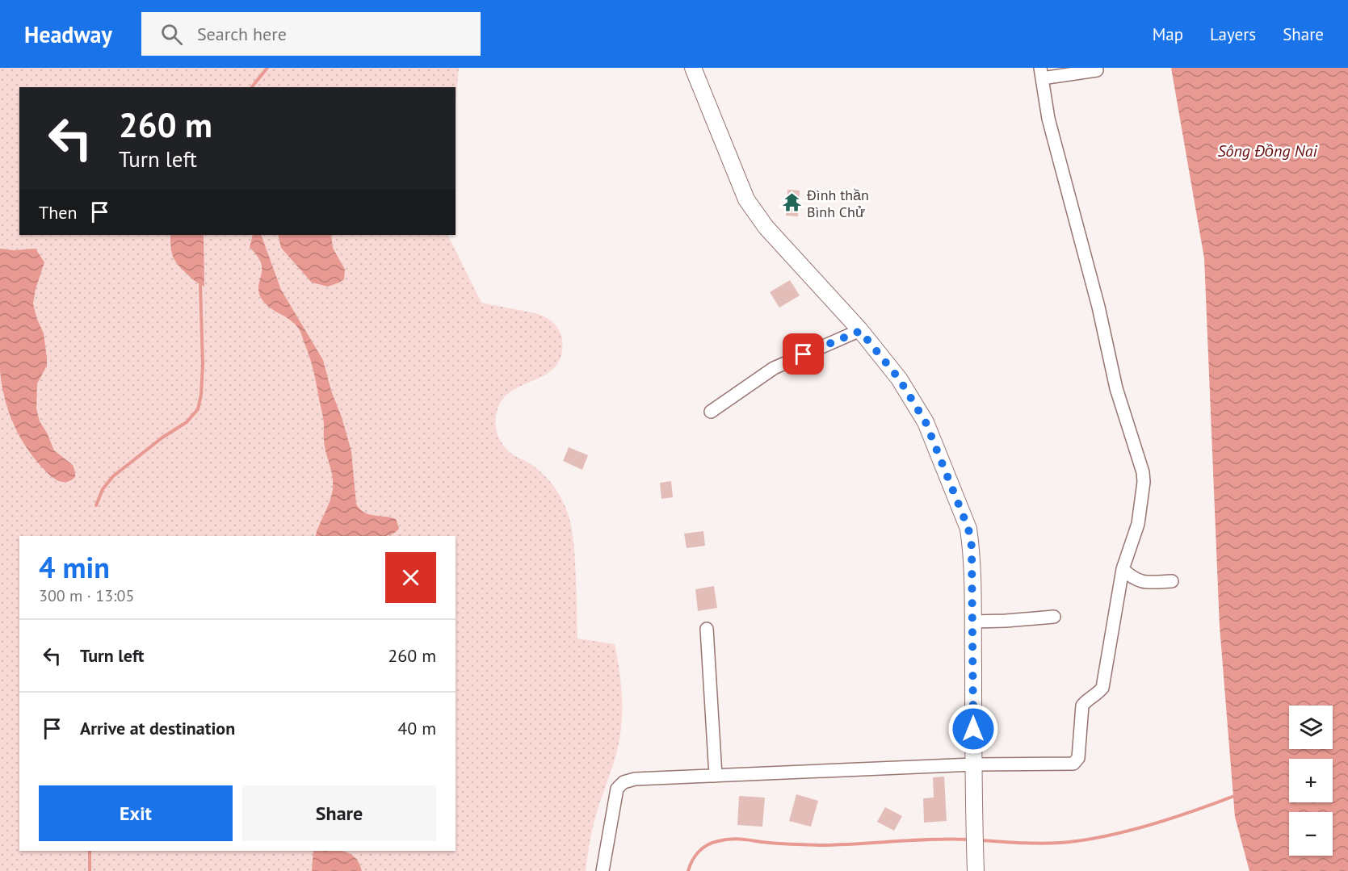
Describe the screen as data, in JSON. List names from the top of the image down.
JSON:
{
  "water": ["Sông Đồng Nai"],
  "places": {
    "temple": ["Đình thần Bình Chử"]
  },
  "page": {
    "header": "Headway",
    "search": "Search here",
    "nav": ["Map", "Layers", "Share"],
    "turn": ["260 m", "Turn left"],
    "then": "Then",
    "heading": ["4 min", "300 m · 13:05"],
    "list": [
      {
        "name": "Turn left",
        "value": "260 m"
      },
      {
        "name": "Arrive at destination",
        "value": "40 m"
      }
    ],
    "map_buttons": ["+", "−"],
    "buttons": ["Exit", "Share"]
  }
}
